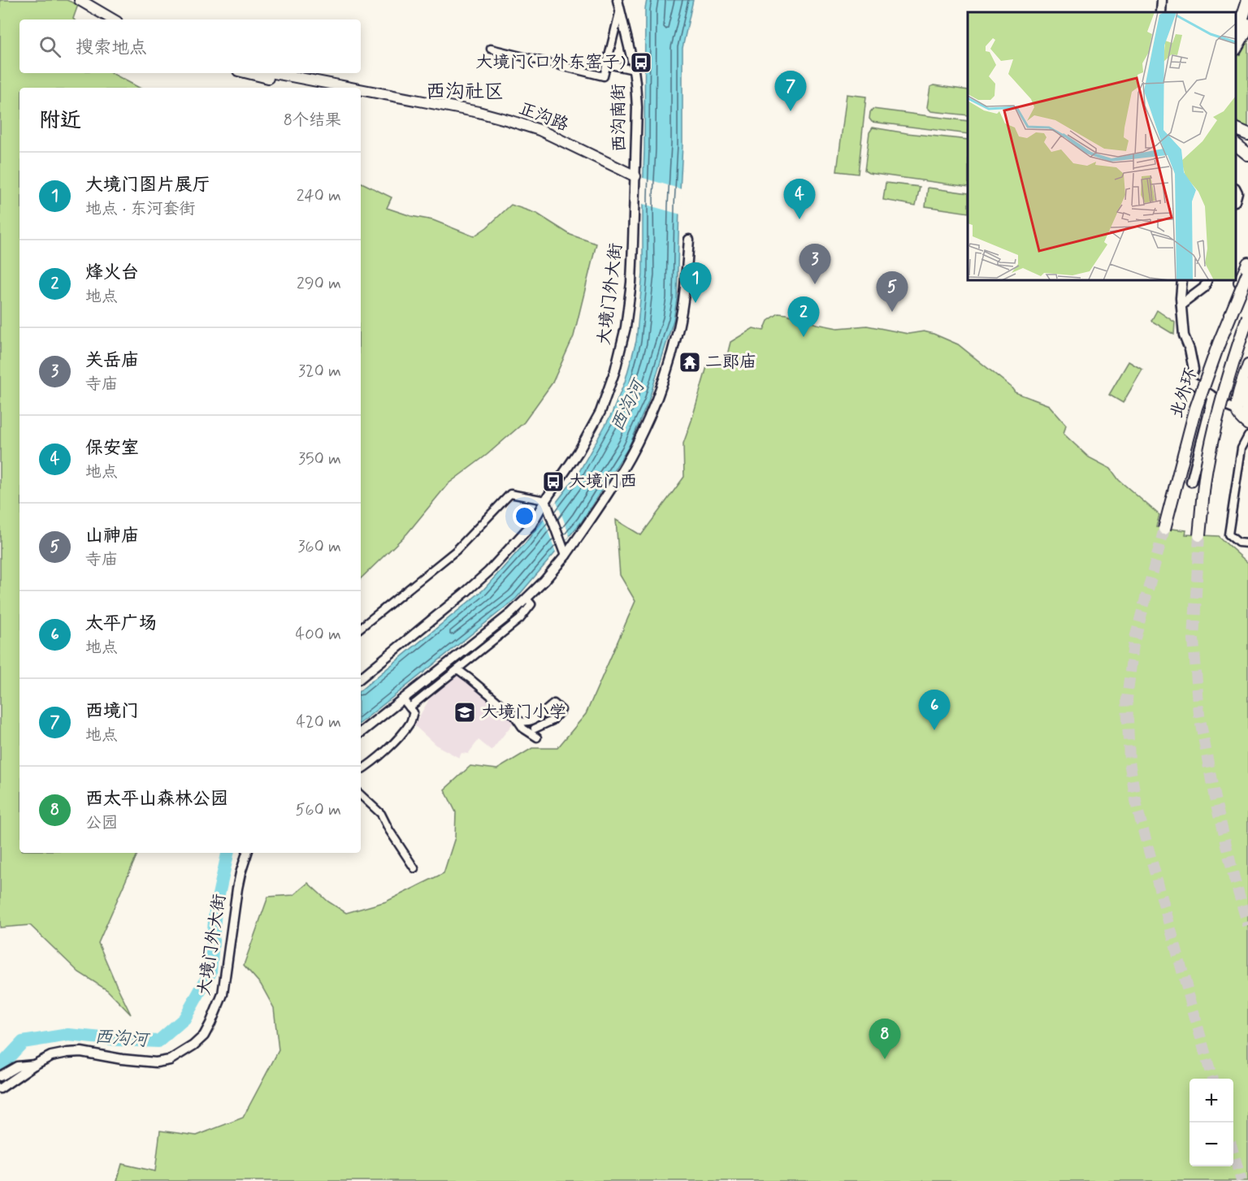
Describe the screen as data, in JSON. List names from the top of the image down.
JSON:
{
  "streets": {
    "highway": ["北外环"],
    "main road": ["正沟路"],
    "street": ["西沟南街", "大境门外大街"]
  },
  "crossings": [
    ["正沟路", "西沟南街"],
    ["正沟路", "大境门外大街"],
    ["西沟南街", "大境门外大街"]
  ],
  "districts": ["西沟社区"],
  "water": ["西沟河"],
  "places": {
    "bus stop": ["大境门(口外东窑子)", "大境门西"],
    "temple": ["二郎庙"],
    "school or university": ["大境门小学"]
  },
  "page": {
    "search": "搜索地点",
    "pins": [
      "7",
      "4",
      "3",
      "1",
      "5",
      "2",
      "6",
      "8"
    ],
    "heading": ["附近", "8个结果"],
    "list": [
      {
        "mark": "1",
        "name": "大境门图片展厅",
        "note": "地点 · 东河套街",
        "value": "240 m"
      },
      {
        "mark": "2",
        "name": "烽火台",
        "note": "地点",
        "value": "290 m"
      },
      {
        "mark": "3",
        "name": "关岳庙",
        "note": "寺庙",
        "value": "320 m"
      },
      {
        "mark": "4",
        "name": "保安室",
        "note": "地点",
        "value": "350 m"
      },
      {
        "mark": "5",
        "name": "山神庙",
        "note": "寺庙",
        "value": "360 m"
      },
      {
        "mark": "6",
        "name": "太平广场",
        "note": "地点",
        "value": "400 m"
      },
      {
        "mark": "7",
        "name": "西境门",
        "note": "地点",
        "value": "420 m"
      },
      {
        "mark": "8",
        "name": "西太平山森林公园",
        "note": "公园",
        "value": "560 m"
      }
    ],
    "map_buttons": ["+", "−"]
  }
}
